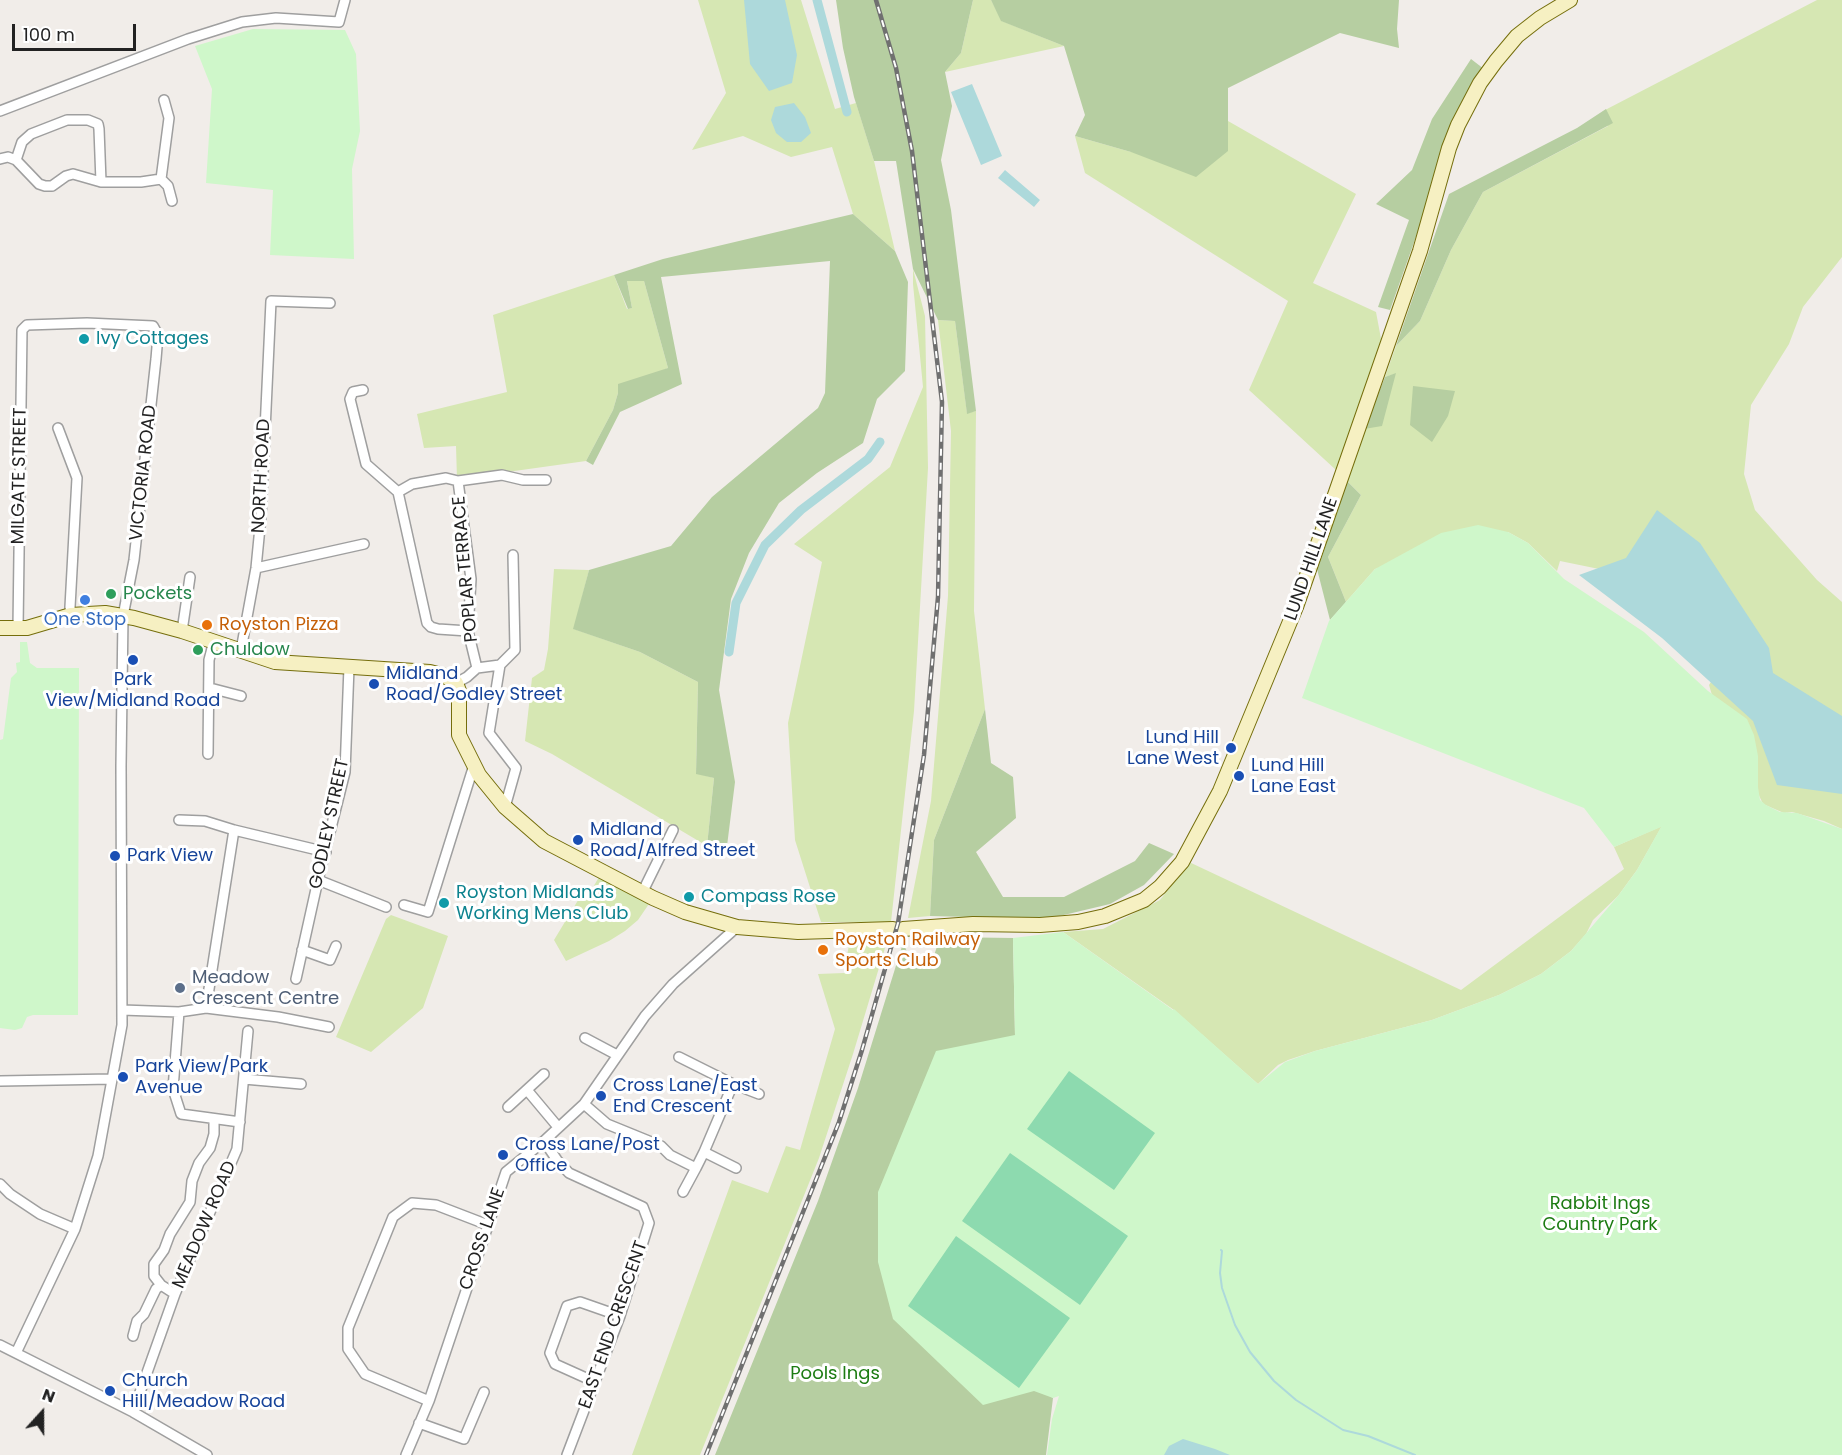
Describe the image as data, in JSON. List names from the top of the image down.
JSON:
{
  "streets": {
    "main road": ["LUND HILL LANE"],
    "street": [
      "VICTORIA ROAD",
      "MILGATE STREET",
      "NORTH ROAD",
      "POPLAR TERRACE",
      "GODLEY STREET",
      "MEADOW ROAD",
      "CROSS LANE",
      "EAST END CRESCENT"
    ]
  },
  "crossings": [
    ["VICTORIA ROAD", "MILGATE STREET"],
    ["LUND HILL LANE", "POPLAR TERRACE"],
    ["LUND HILL LANE", "CROSS LANE"],
    ["CROSS LANE", "EAST END CRESCENT"]
  ],
  "parks": ["Rabbit Ings Country Park", "Pools Ings"],
  "places": [
    "Ivy Cottages",
    "Pockets",
    "One Stop",
    "Royston Pizza",
    "Chuldow",
    "Park View/Midland Road",
    "Midland Road/Godley Street",
    "Lund Hill Lane West",
    "Lund Hill Lane East",
    "Midland Road/Alfred Street",
    "Park View",
    "Compass Rose",
    "Royston Midlands Working Mens Club",
    "Royston Railway Sports Club",
    "Meadow Crescent Centre",
    "Park View/Park Avenue",
    "Cross Lane/East End Crescent",
    "Cross Lane/Post Office",
    "Church Hill/Meadow Road"
  ],
  "scale_bar": "100 m",
  "north": "top"
}
